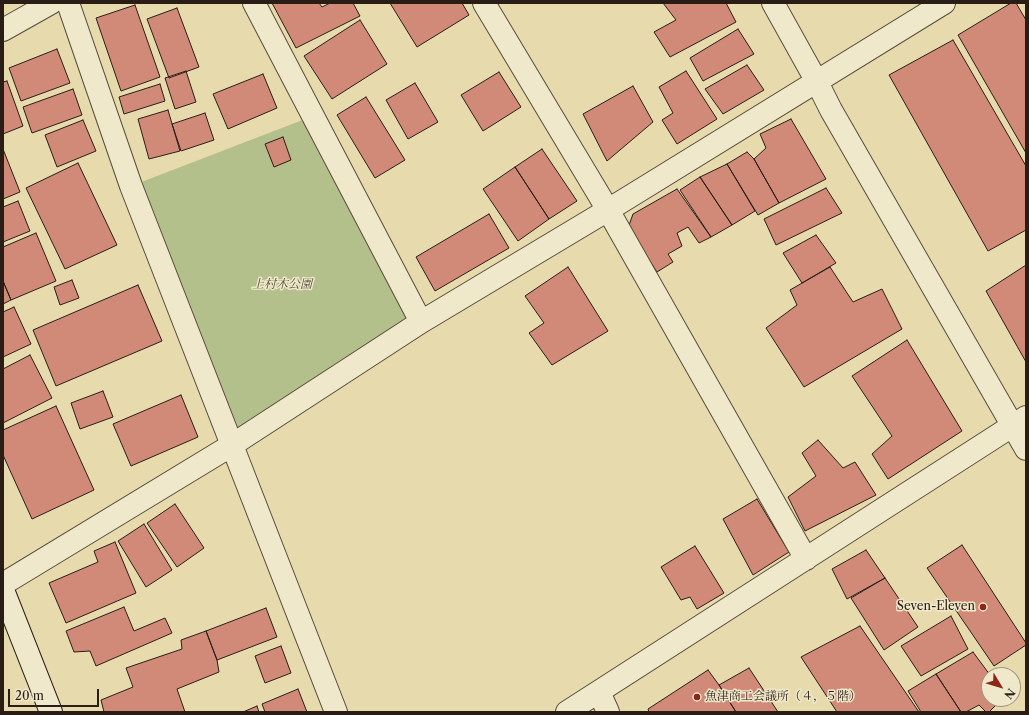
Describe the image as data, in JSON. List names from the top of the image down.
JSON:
{
  "parks": ["上村木公園"],
  "places": ["Seven-Eleven", "魚津商工会議所（４，５階）"],
  "scale_bar": "20 m",
  "north": "bottom right"
}
